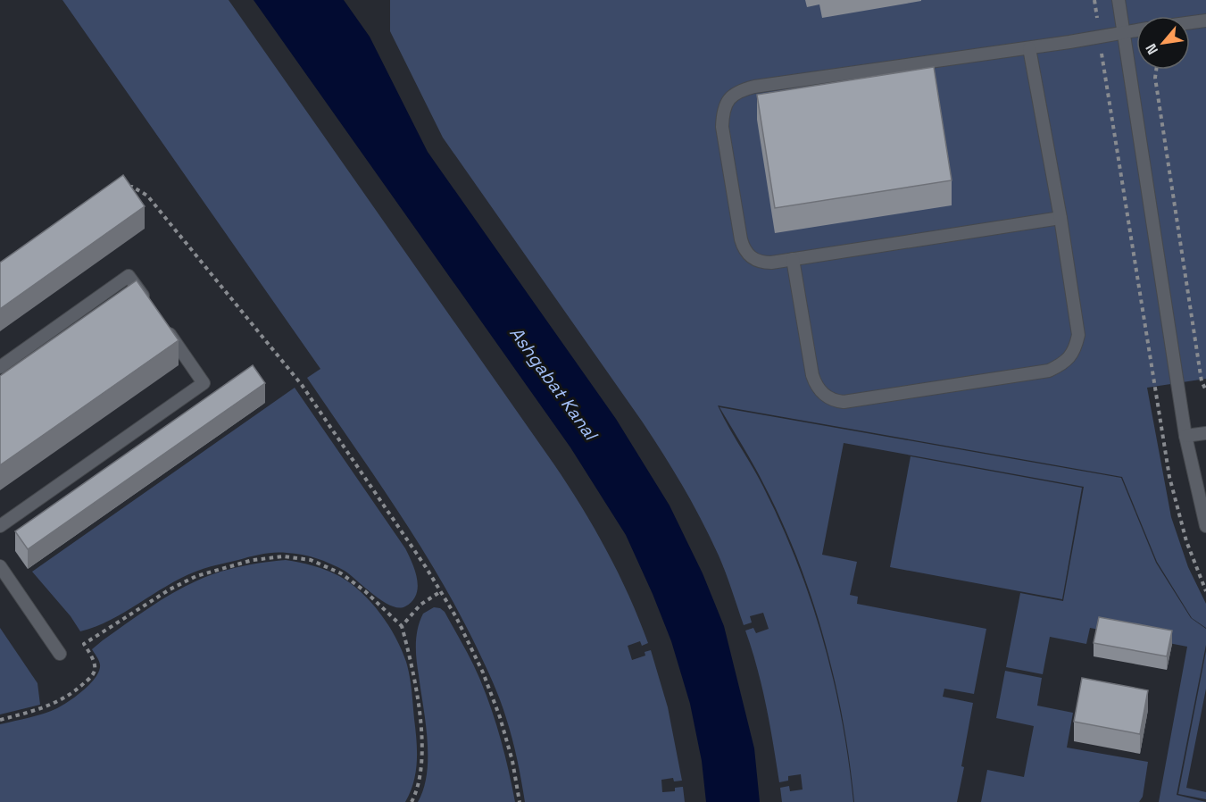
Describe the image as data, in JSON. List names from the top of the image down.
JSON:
{
  "water": ["Ashgabat Kanal"],
  "north": "bottom left"
}
